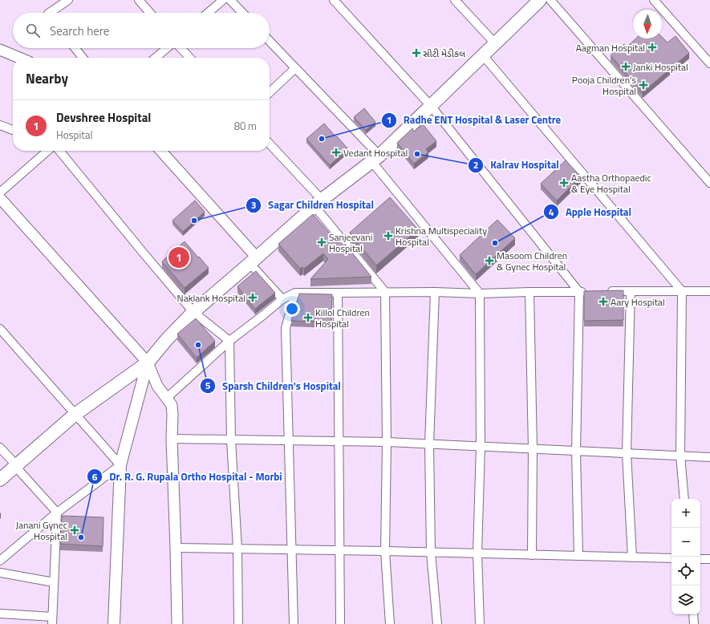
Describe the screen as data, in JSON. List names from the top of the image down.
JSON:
{
  "places": {
    "health": [
      "Aagman Hospital",
      "સીટી મેડીકલ",
      "Janki Hospital",
      "Pooja Children's Hospital",
      "Vedant Hospital",
      "Aastha Orthopaedic & Eye Hospital",
      "Krishna Multispeciality Hospital",
      "Sanjeevani Hospital",
      "Masoom Children & Gynec Hospital",
      "Naklank Hospital",
      "Aary Hospital",
      "Killol Children Hospital",
      "Janani Gynec Hospital"
    ],
    "other": [
      "Radhe ENT Hospital & Laser Centre",
      "Kalrav Hospital",
      "Sagar Children Hospital",
      "Apple Hospital",
      "Sparsh Children's Hospital",
      "Dr. R. G. Rupala Ortho Hospital - Morbi"
    ]
  },
  "north": "bottom",
  "page": {
    "search": "Search here",
    "heading": "Nearby",
    "list": [
      {
        "mark": "1",
        "name": "Devshree Hospital",
        "note": "Hospital",
        "value": "80 m"
      }
    ],
    "pins": "1",
    "map_buttons": ["+", "−"]
  }
}
